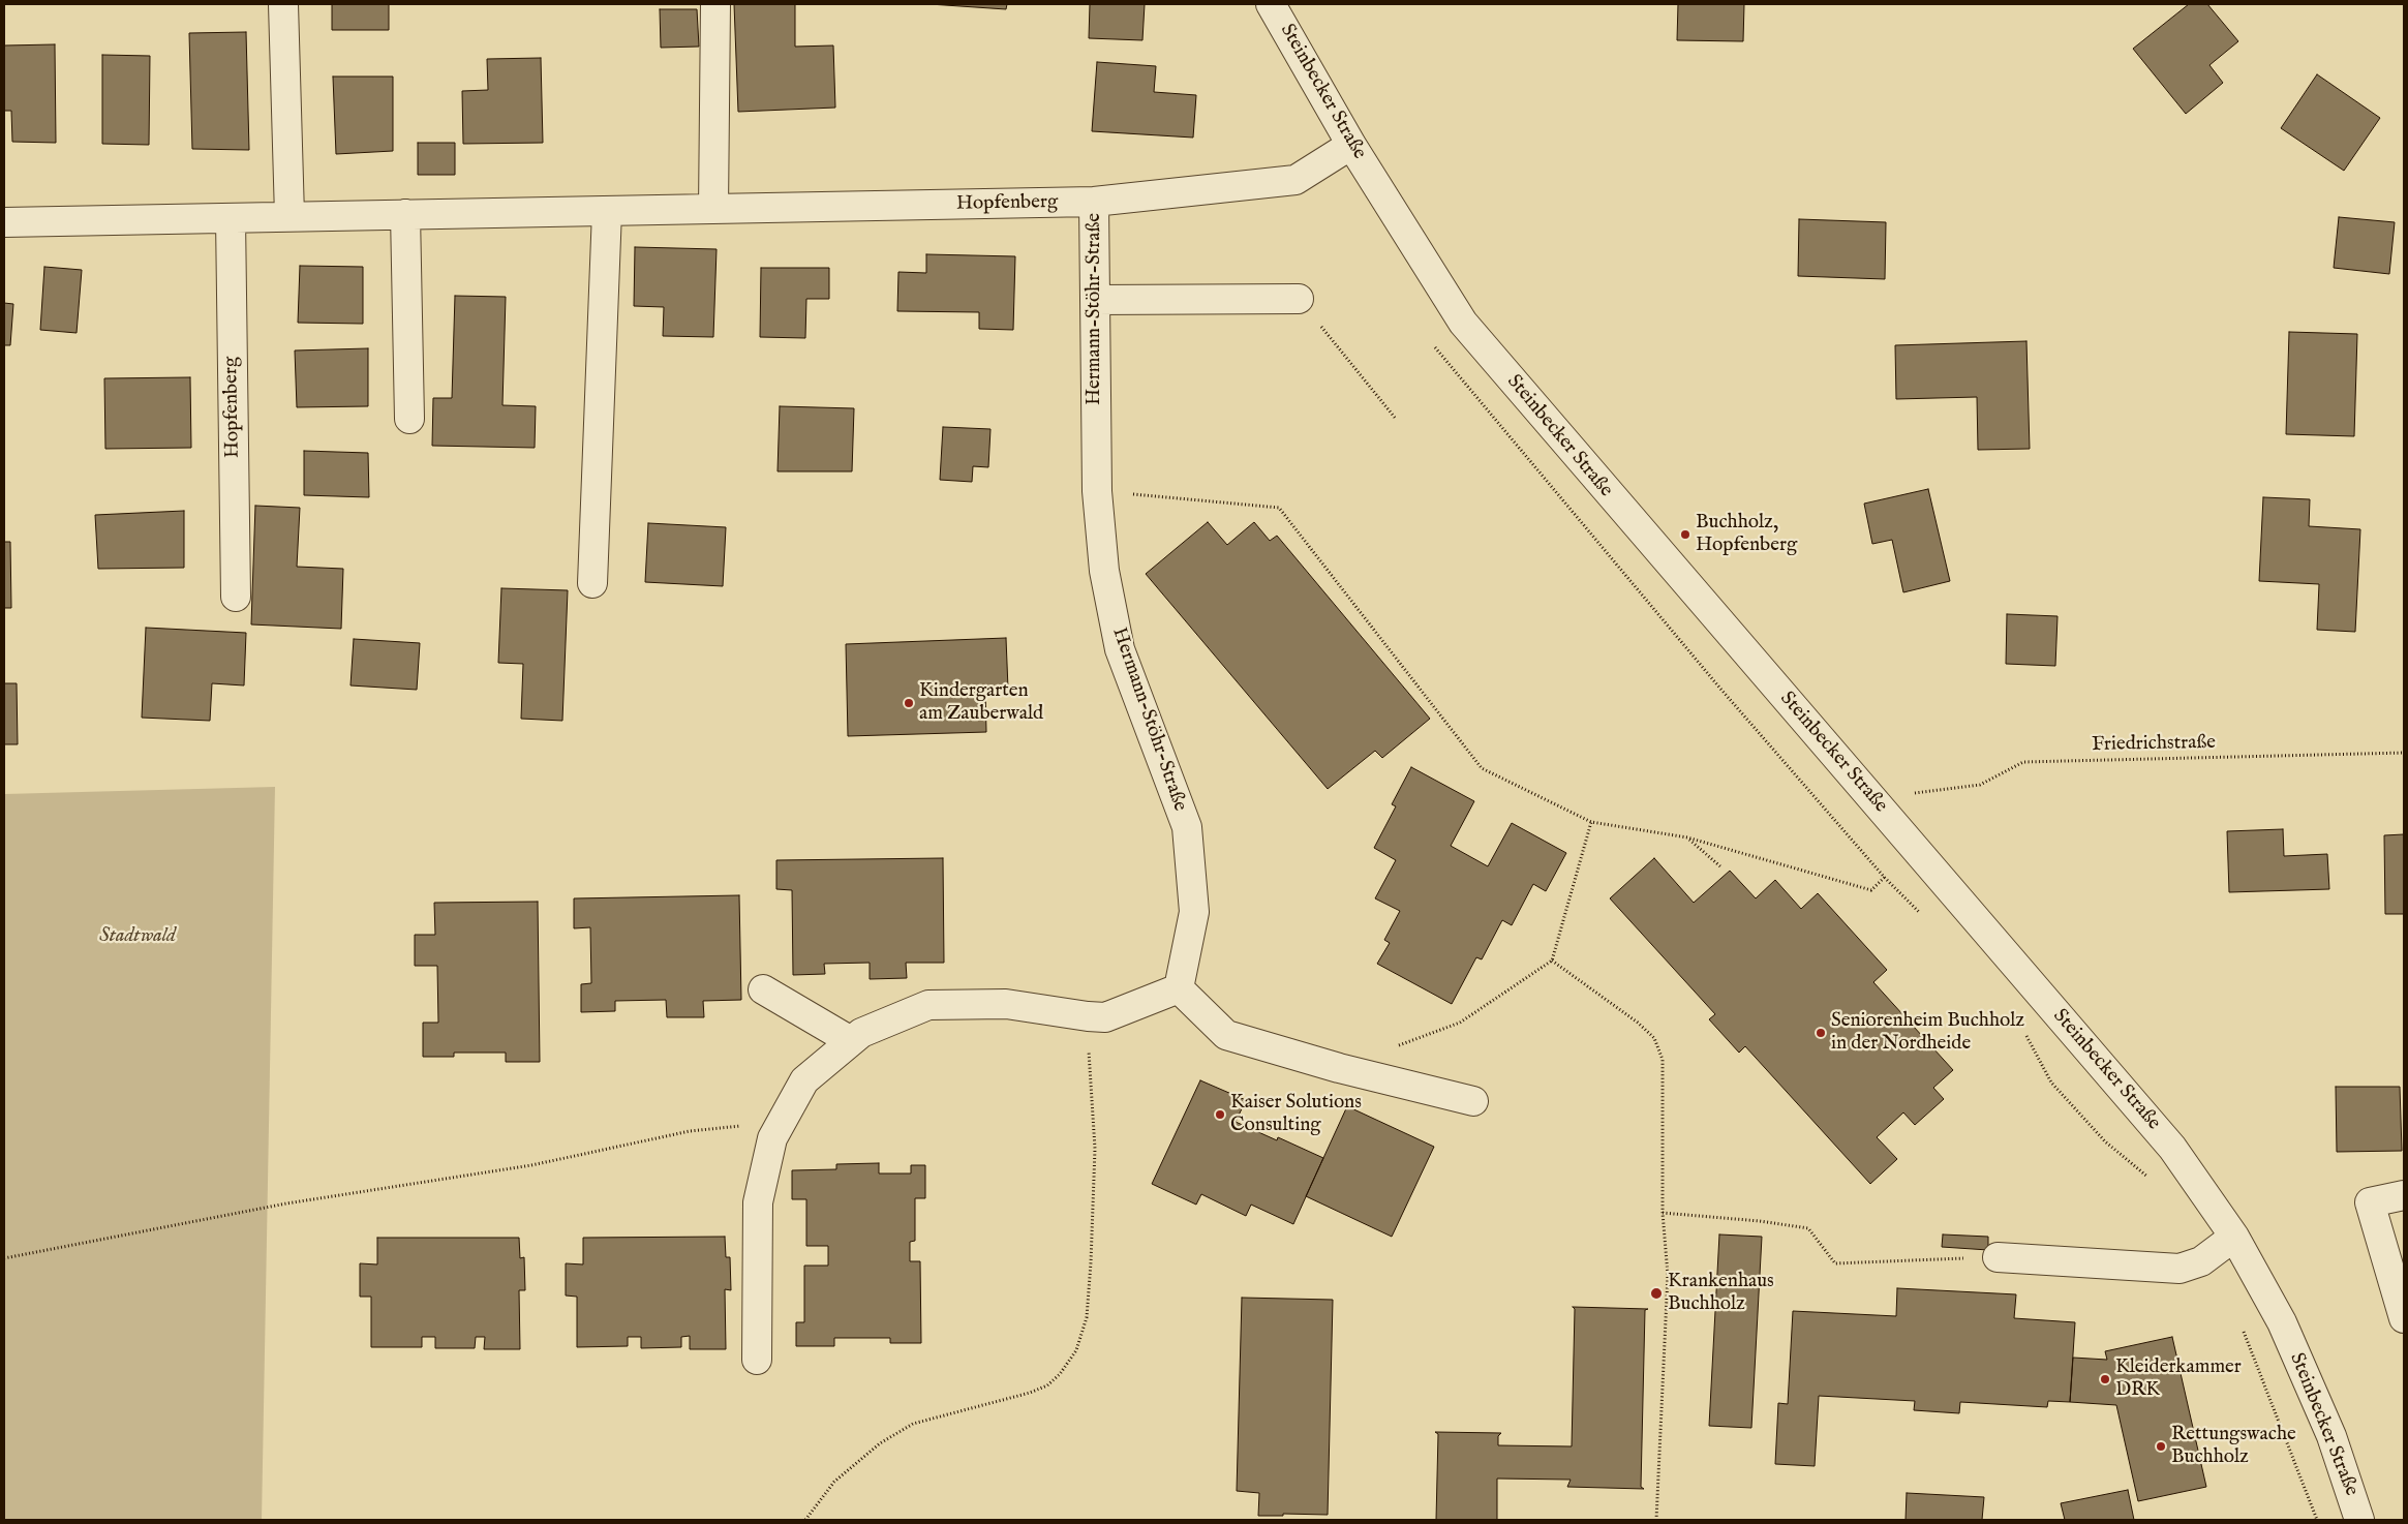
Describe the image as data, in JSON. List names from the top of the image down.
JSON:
{
  "streets": {
    "street": ["Steinbecker Straße", "Hopfenberg", "Hermann-Stöhr-Straße"],
    "path": ["Friedrichstraße"]
  },
  "crossings": [
    ["Steinbecker Straße", "Hopfenberg"],
    ["Hopfenberg", "Hermann-Stöhr-Straße"]
  ],
  "parks": ["Stadtwald"],
  "places": [
    "Buchholz, Hopfenberg",
    "Kindergarten am Zauberwald",
    "Seniorenheim Buchholz in der Nordheide",
    "Kaiser Solutions Consulting",
    "Krankenhaus Buchholz",
    "Kleiderkammer DRK",
    "Rettungswache Buchholz"
  ]
}
